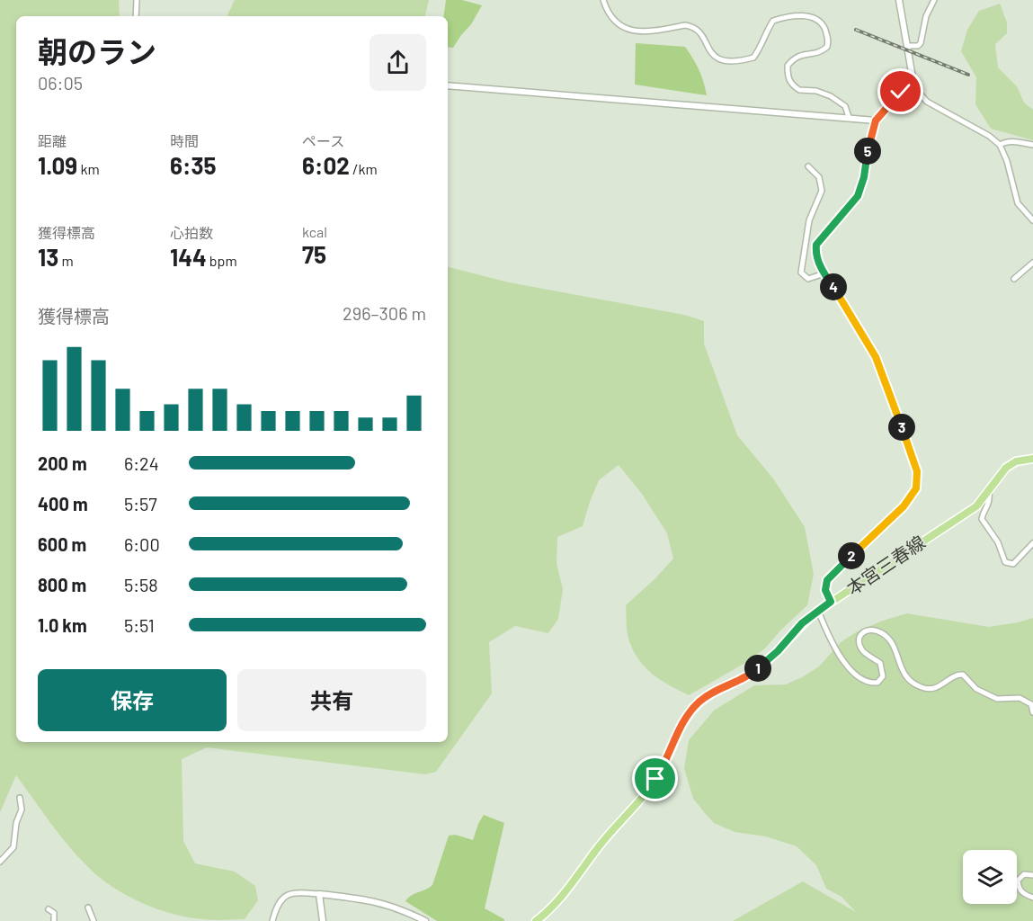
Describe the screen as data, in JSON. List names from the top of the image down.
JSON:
{
  "streets": {
    "main road": ["本宮三春線"]
  },
  "page": {
    "heading": ["朝のラン", "06:05"],
    "stats": [
      ["距離", "1.09 km"],
      ["時間", "6:35"],
      ["ペース", "6:02 /km"],
      ["獲得標高", "13 m"],
      ["心拍数", "144 bpm"],
      ["kcal", "75"]
    ],
    "pins": [
      "5",
      "4",
      "3",
      "2",
      "1"
    ],
    "chart": ["獲得標高", "296–306 m"],
    "list": [
      {
        "name": "200 m",
        "note": "6:24"
      },
      {
        "name": "400 m",
        "note": "5:57"
      },
      {
        "name": "600 m",
        "note": "6:00"
      },
      {
        "name": "800 m",
        "note": "5:58"
      },
      {
        "name": "1.0 km",
        "note": "5:51"
      }
    ],
    "buttons": ["保存", "共有"]
  }
}
